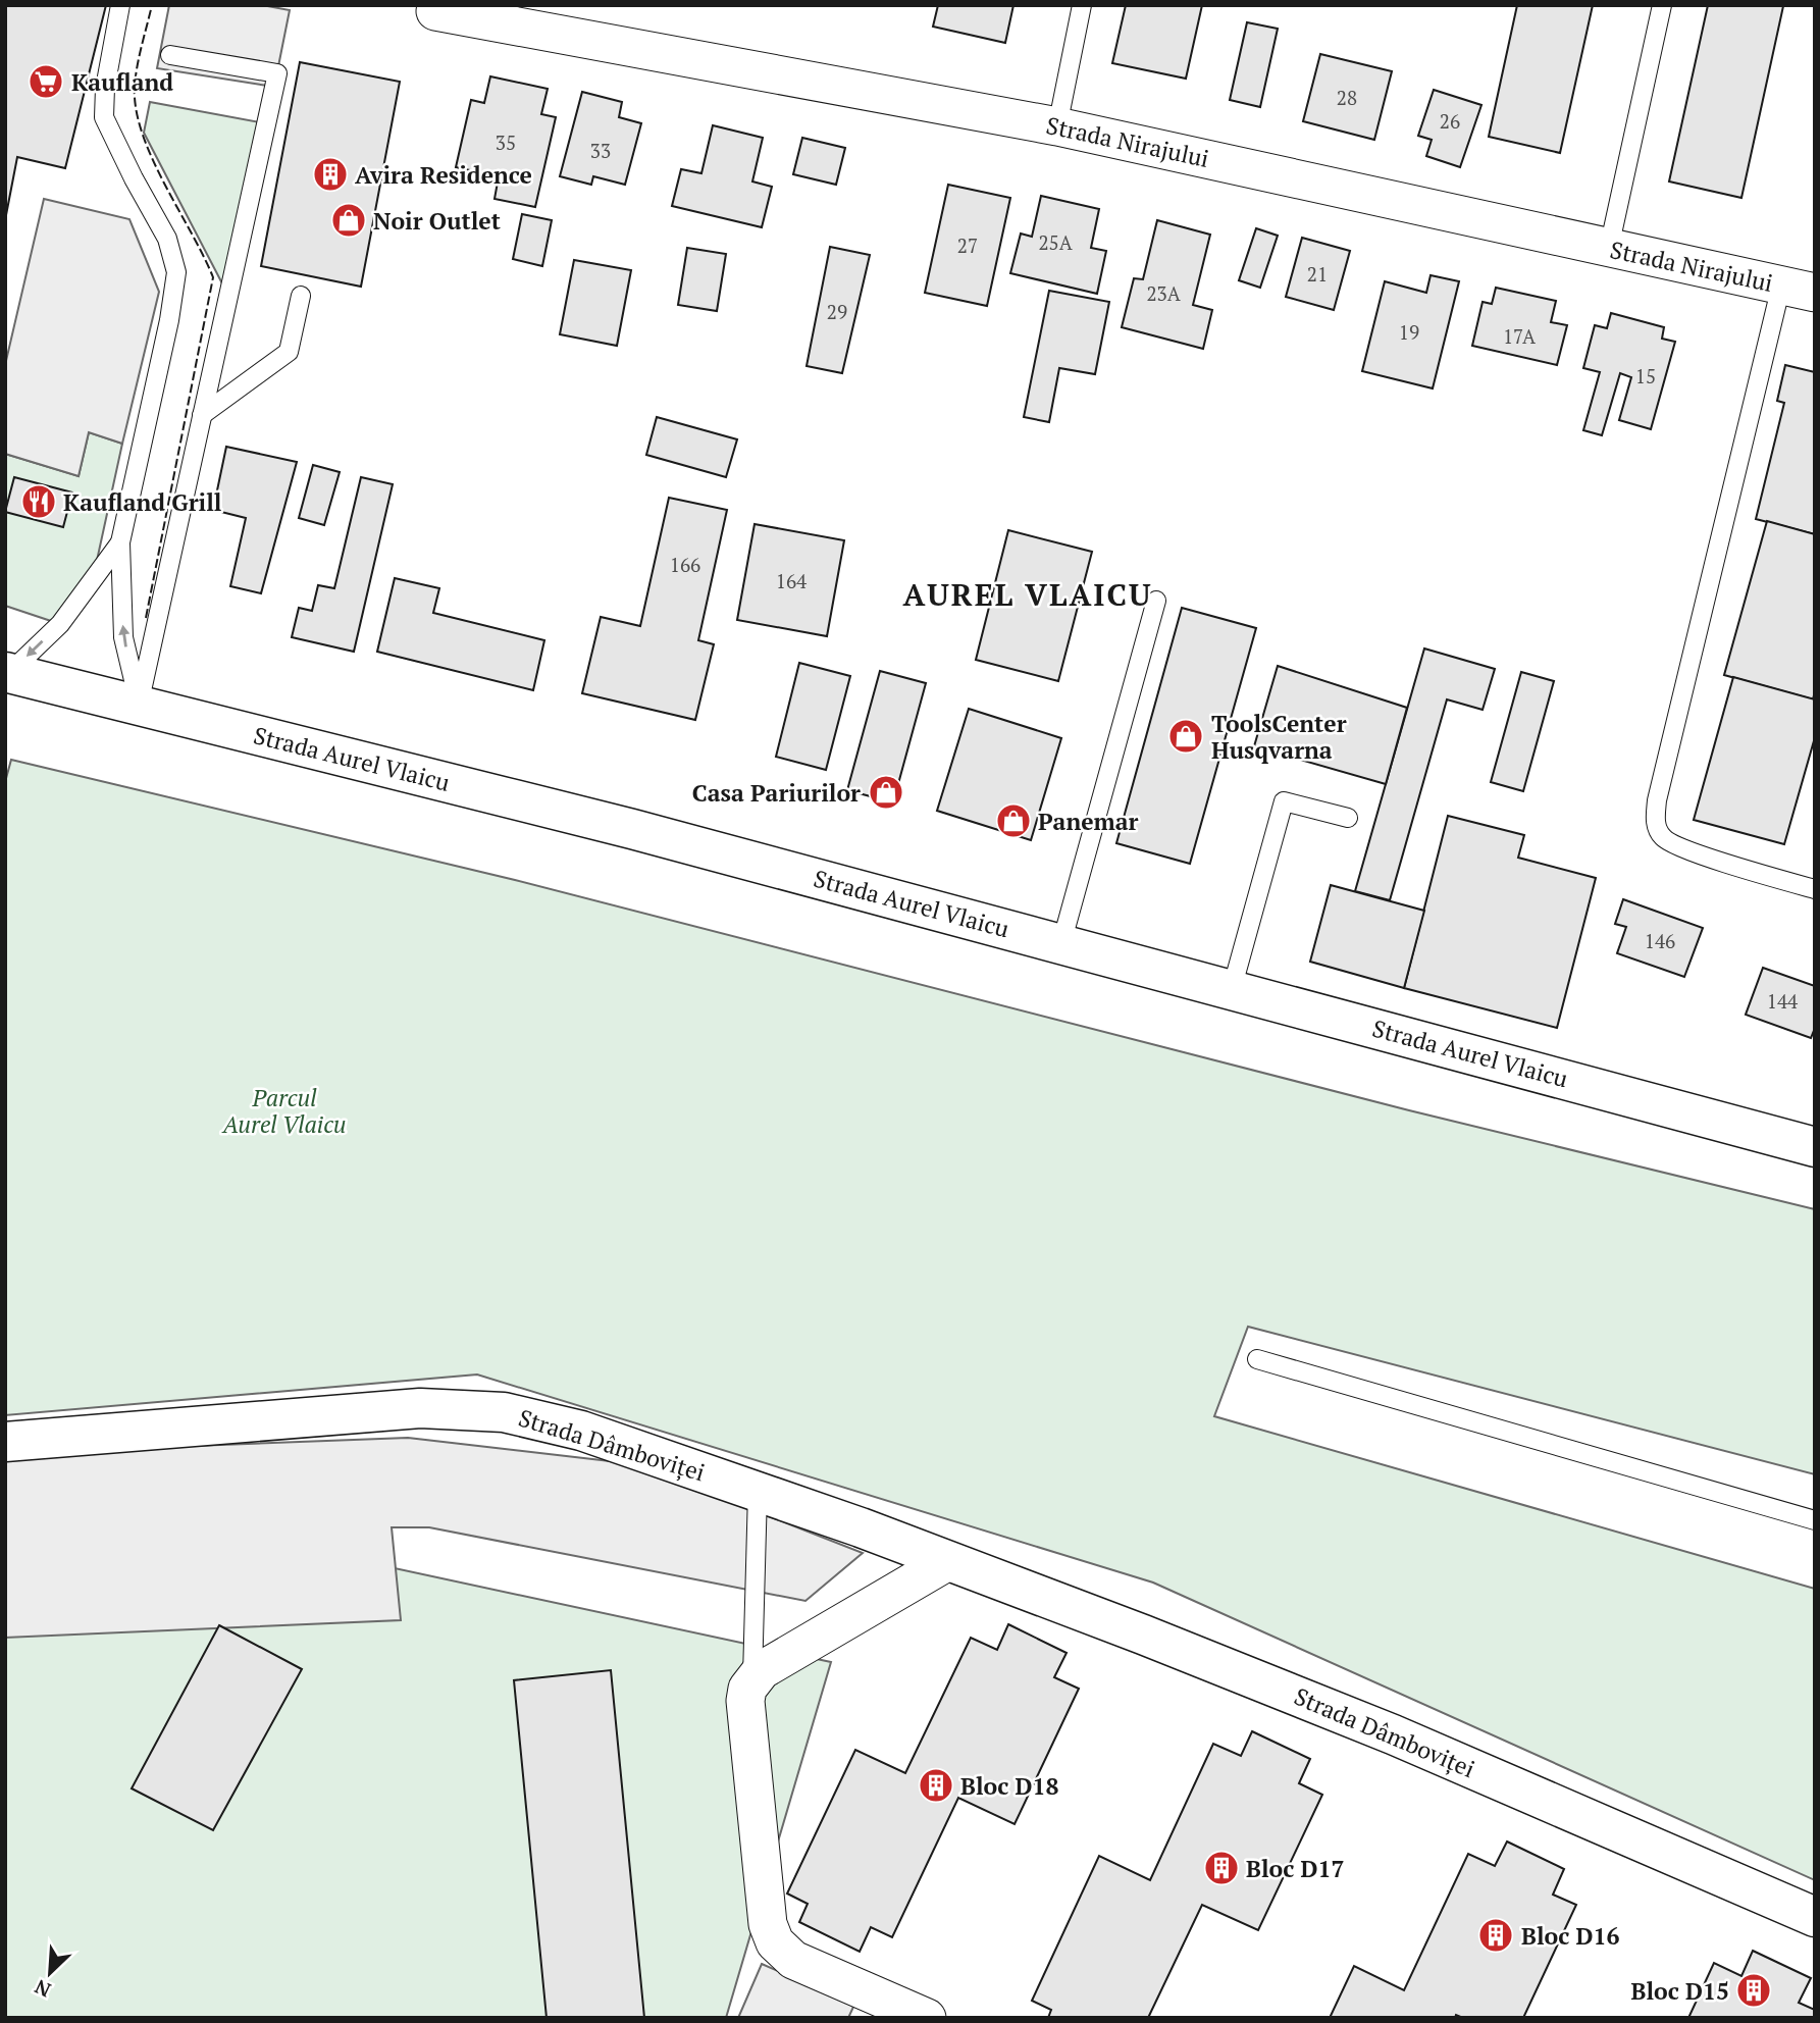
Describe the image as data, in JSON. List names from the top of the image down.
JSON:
{
  "streets": {
    "street": ["Strada Nirajului", "Strada Aurel Vlaicu", "Strada Dâmboviței"]
  },
  "districts": ["AUREL VLAICU"],
  "parks": ["Parcul Aurel Vlaicu"],
  "places": {
    "supermarket": ["Kaufland"],
    "building": [
      "Avira Residence",
      "Bloc D18",
      "Bloc D17",
      "Bloc D16",
      "Bloc D15"
    ],
    "shop": [
      "Noir Outlet",
      "ToolsCenter Husqvarna",
      "Casa Pariurilor",
      "Panemar"
    ],
    "restaurant": ["Kaufland Grill"]
  },
  "house_numbers": [
    "28",
    "26",
    "35",
    "33",
    "25A",
    "27",
    "21",
    "23A",
    "29",
    "19",
    "17A",
    "15",
    "166",
    "164",
    "146",
    "144"
  ],
  "north": "bottom left"
}
